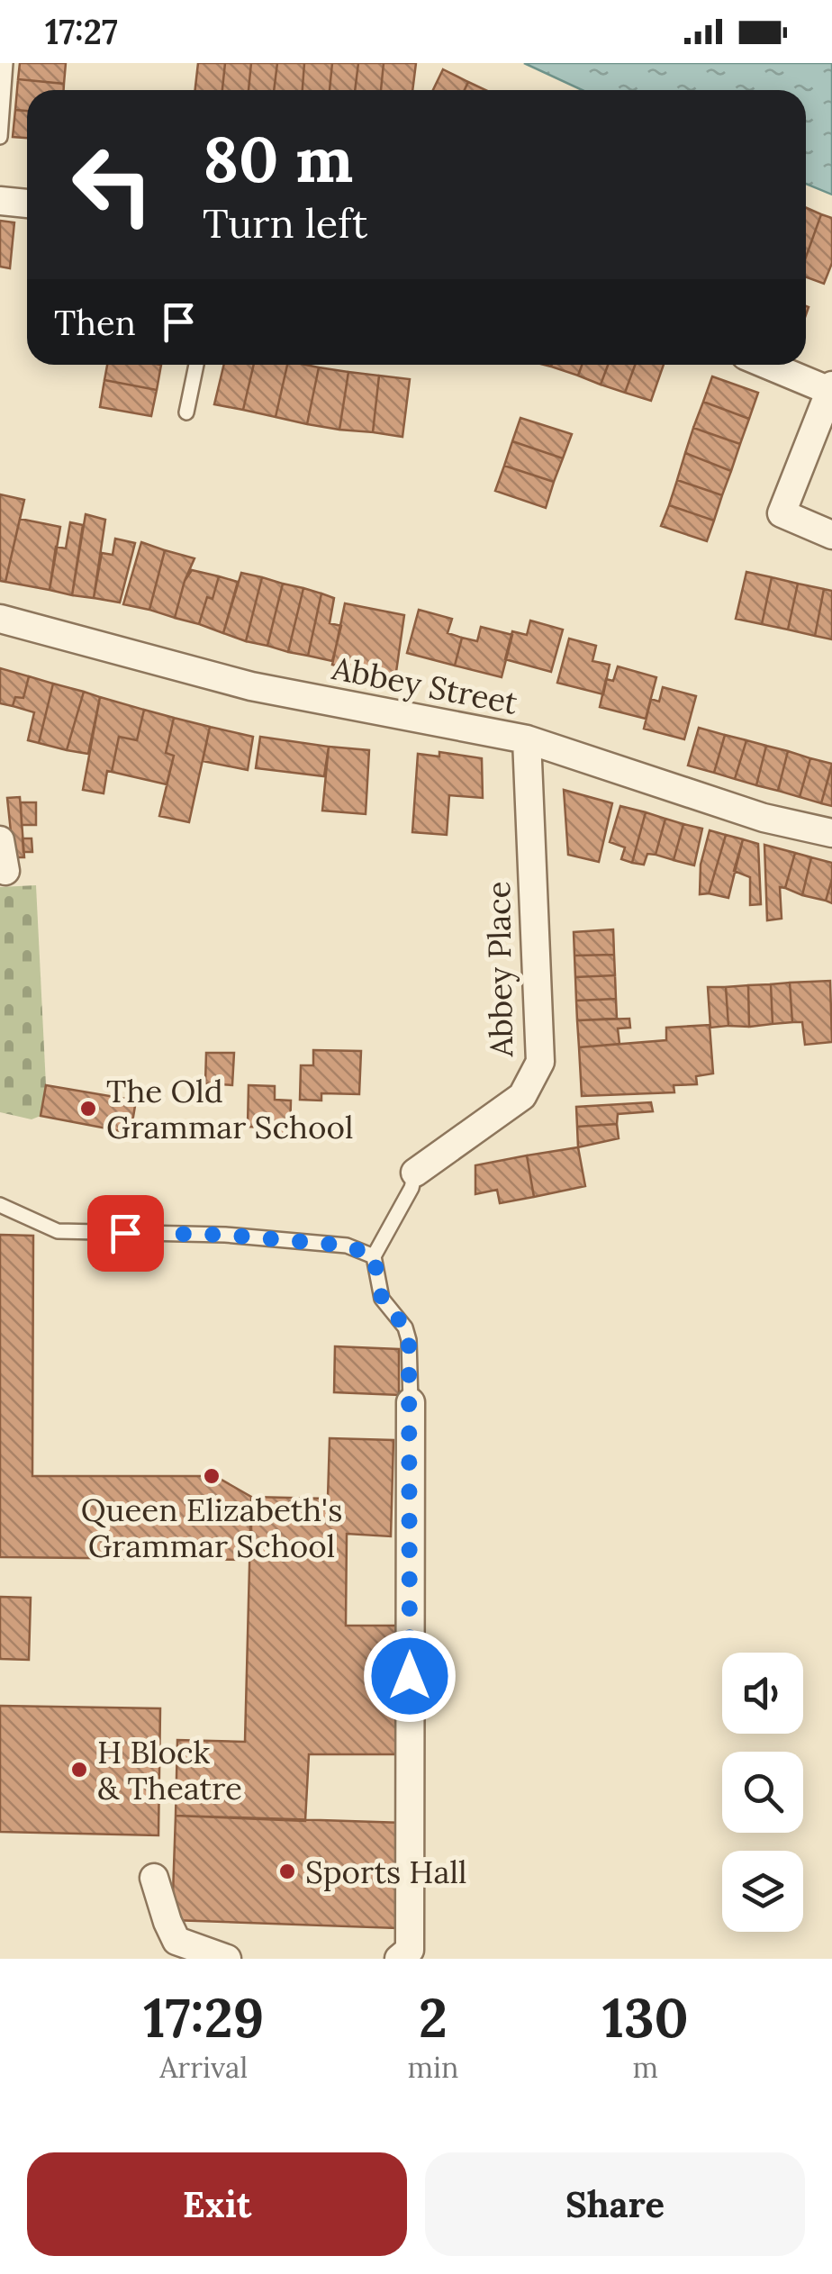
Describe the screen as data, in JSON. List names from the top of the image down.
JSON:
{
  "streets": {
    "street": ["Abbey Street", "Abbey Place"]
  },
  "crossings": [
    ["Abbey Street", "Abbey Place"]
  ],
  "places": [
    "The Old Grammar School",
    "Queen Elizabeth's Grammar School",
    "H Block & Theatre",
    "Sports Hall"
  ],
  "page": {
    "status": "17:27",
    "turn": ["80 m", "Turn left"],
    "then": "Then",
    "eta": [
      "17:29",
      "Arrival",
      "2",
      "min",
      "130",
      "m"
    ],
    "buttons": ["Exit", "Share"]
  }
}
